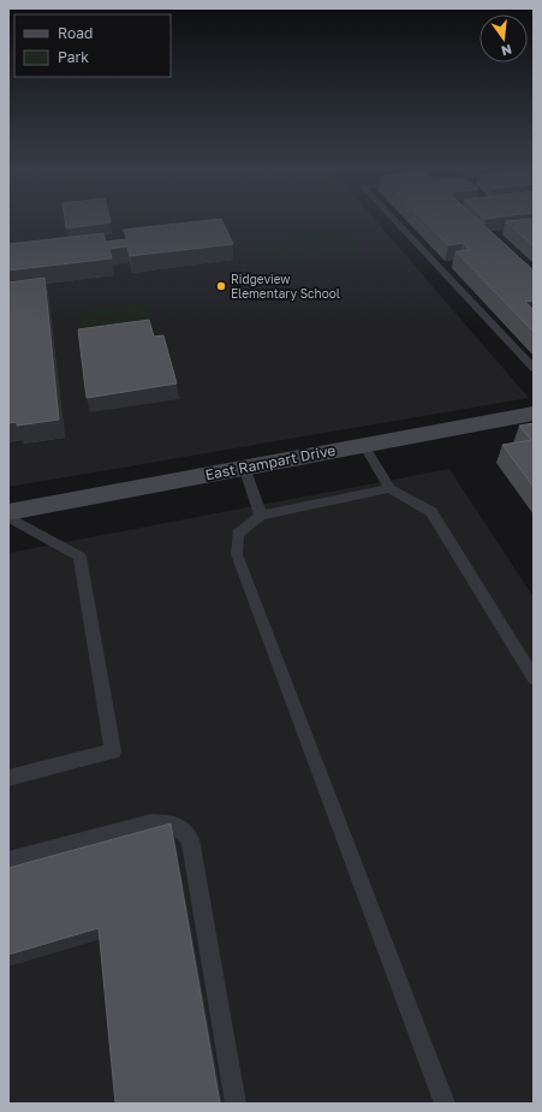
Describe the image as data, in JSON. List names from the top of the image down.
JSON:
{
  "streets": {
    "street": ["East Rampart Drive"]
  },
  "places": ["Ridgeview Elementary School"],
  "legend": ["Road", "Park"],
  "north": "bottom"
}
